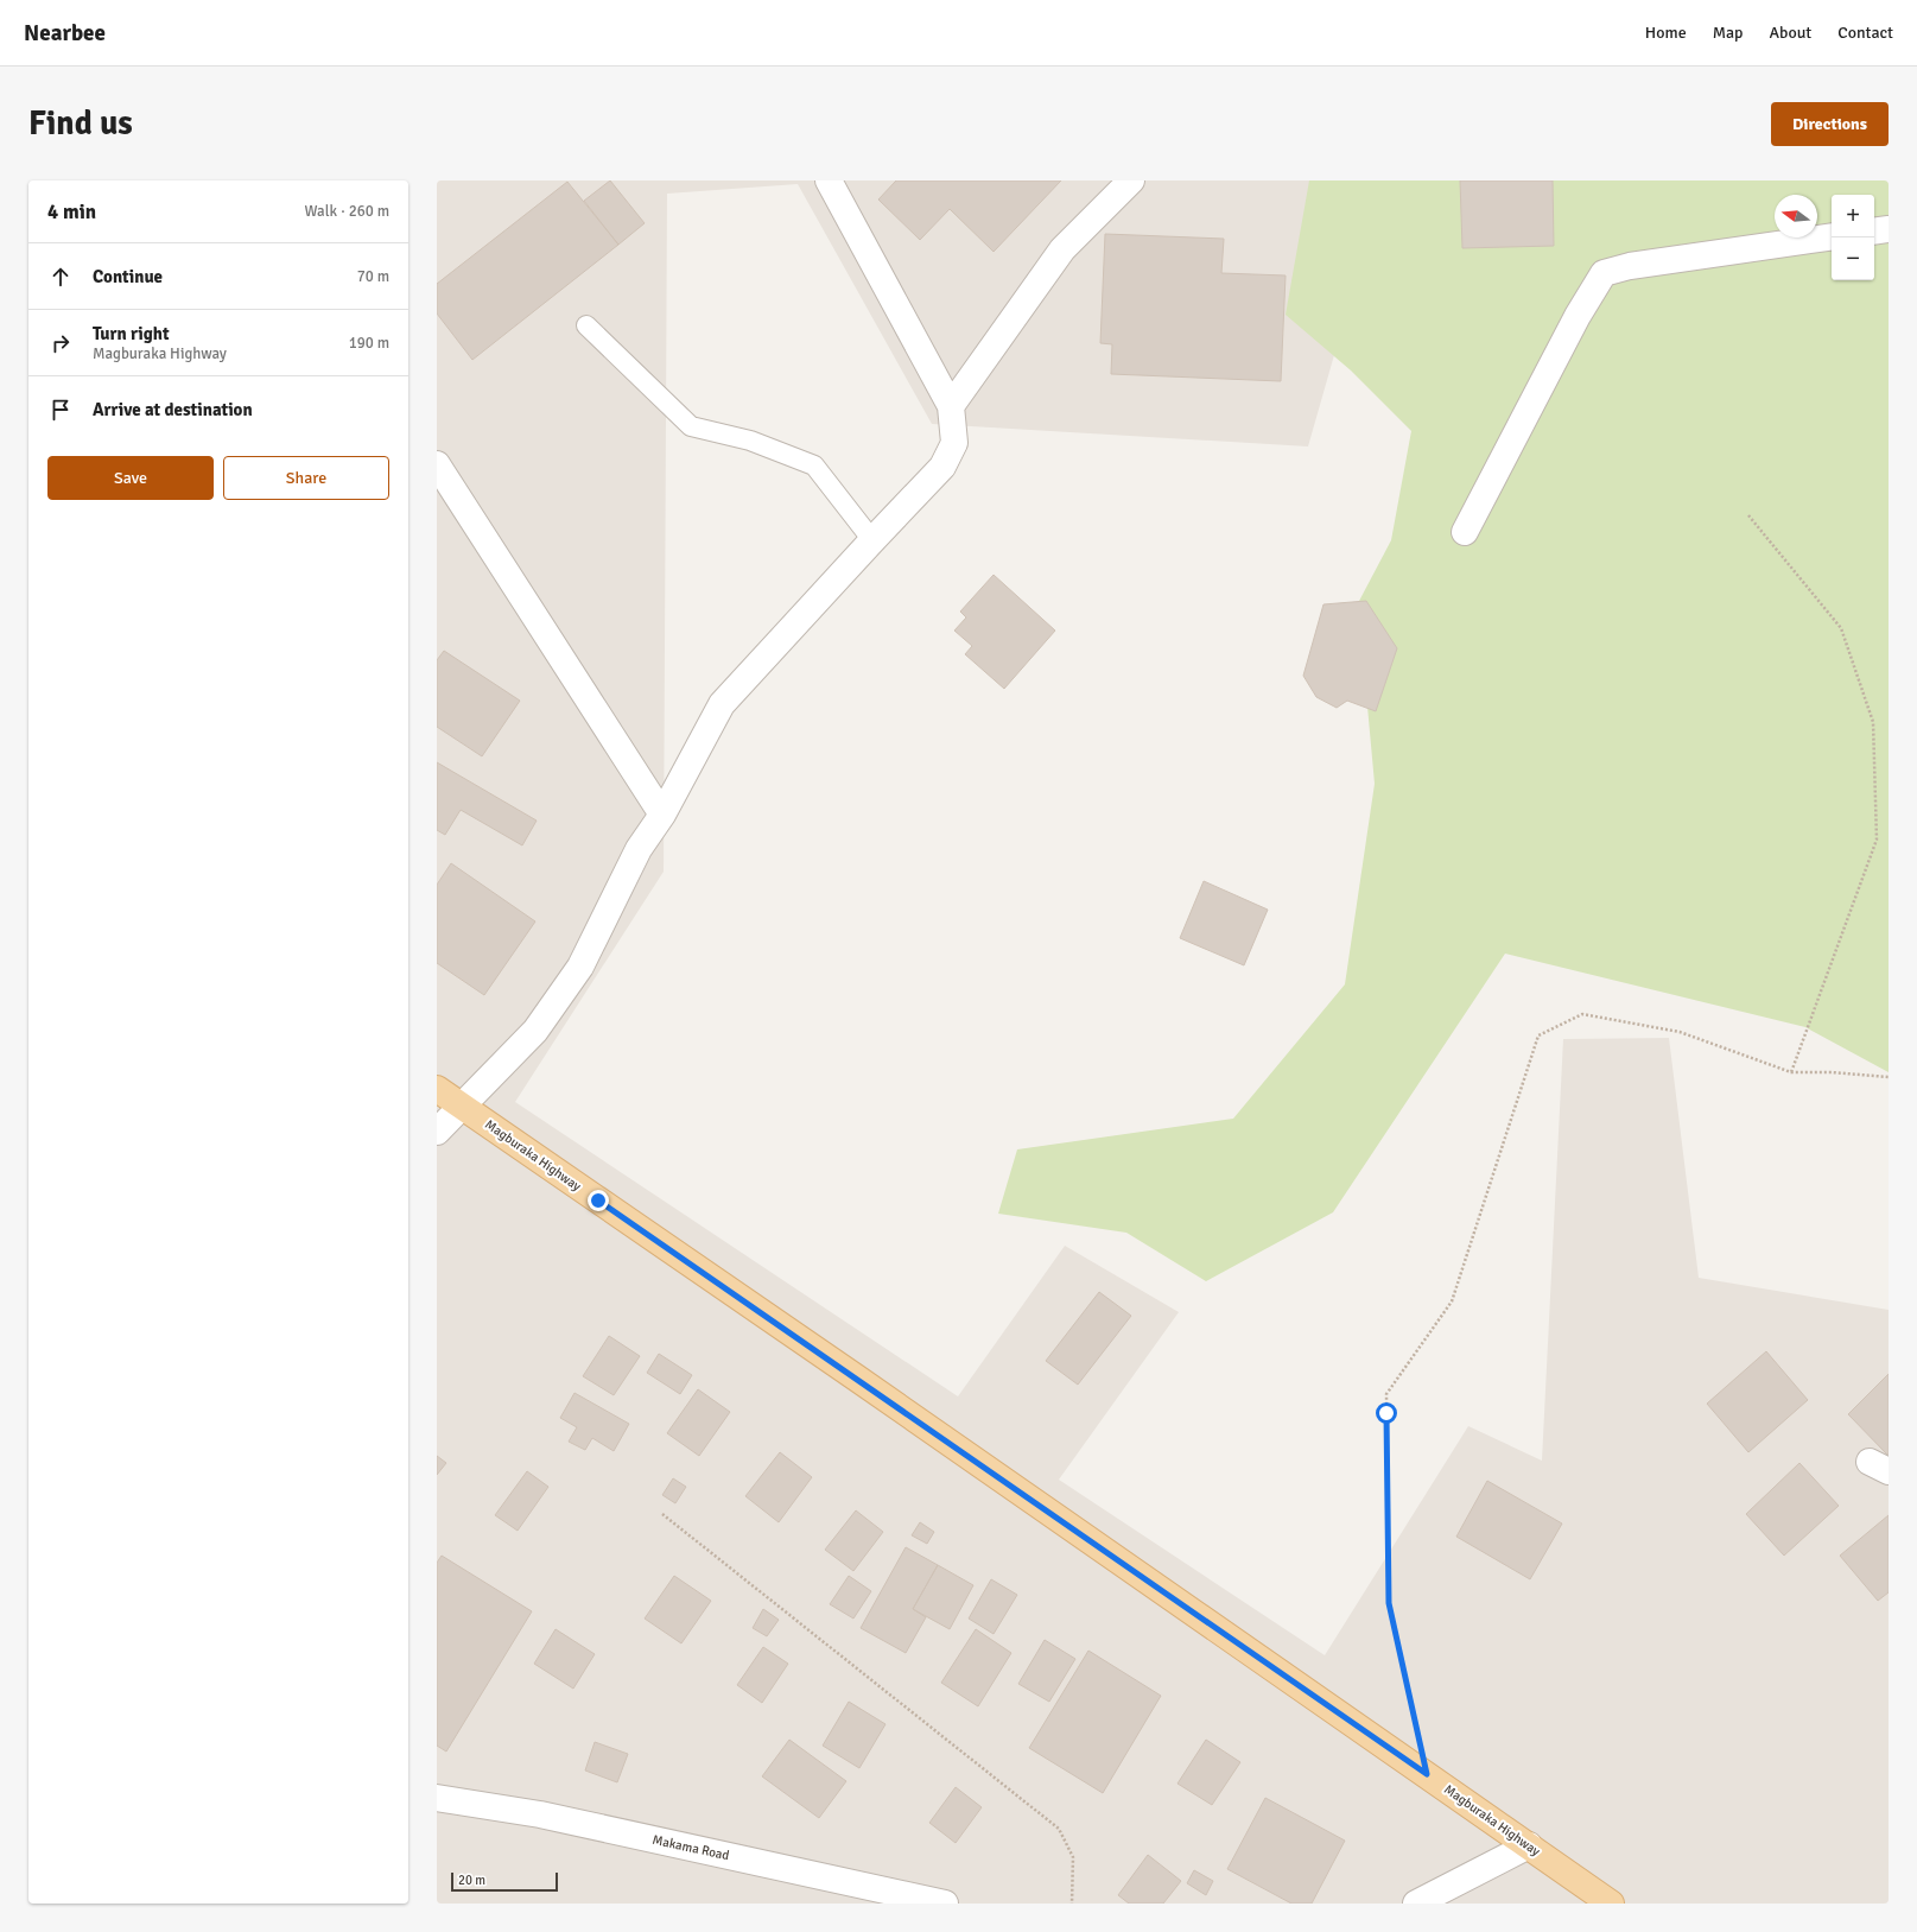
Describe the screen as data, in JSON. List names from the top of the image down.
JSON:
{
  "streets": {
    "main road": ["Magburaka Highway"],
    "street": ["Makama Road"]
  },
  "scale_bar": "20 m",
  "north": "left",
  "page": {
    "header": "Nearbee",
    "nav": [
      "Home",
      "Map",
      "About",
      "Contact"
    ],
    "buttons": [
      "Directions",
      ["Save", "Share"]
    ],
    "title": "Find us",
    "heading": ["4 min", "Walk · 260 m"],
    "map_buttons": ["+", "−"],
    "list": [
      ["Continue", "70 m"],
      ["Turn right", "Magburaka Highway", "190 m"],
      "Arrive at destination"
    ],
    "scale": "20 m"
  }
}
